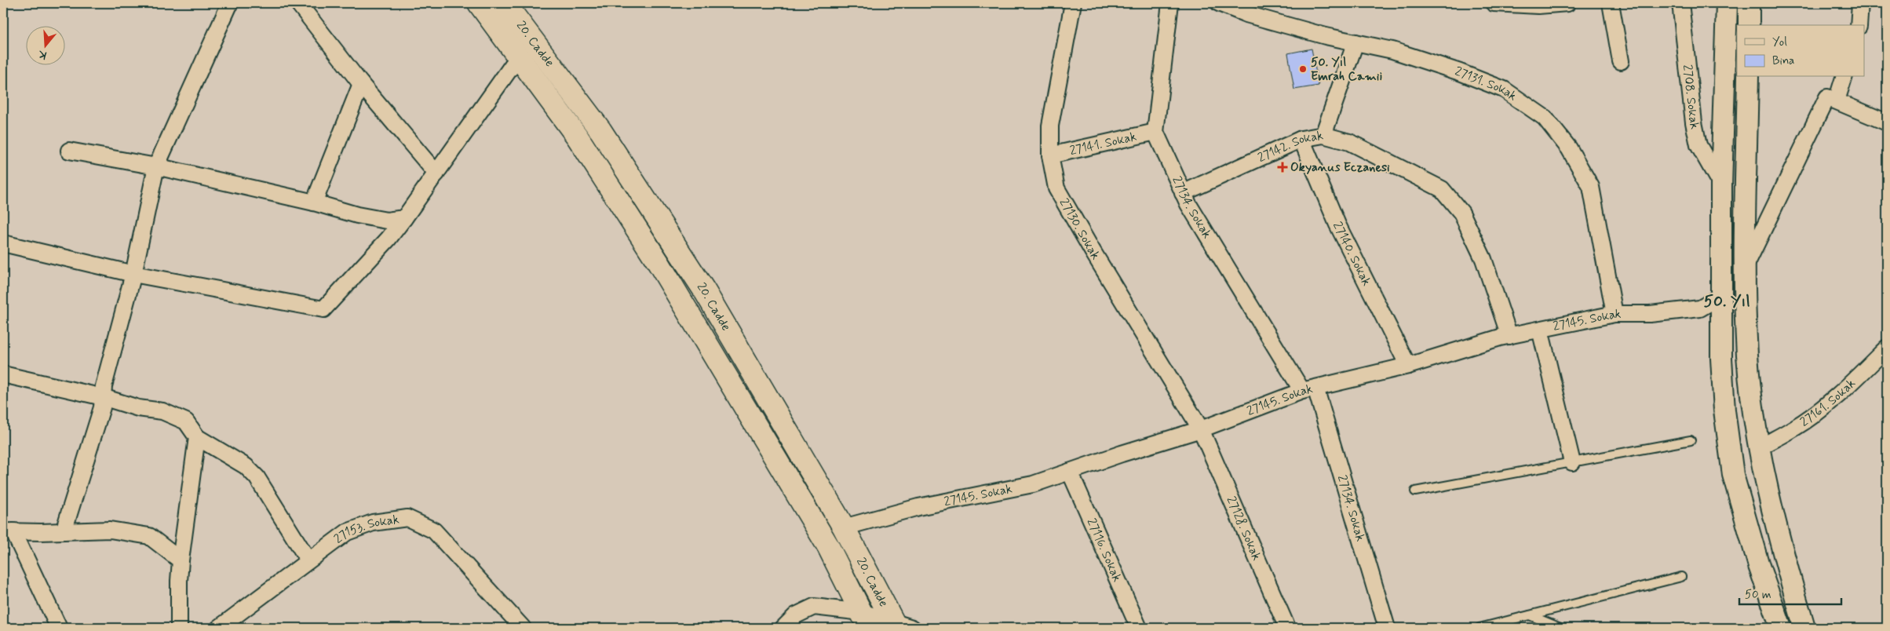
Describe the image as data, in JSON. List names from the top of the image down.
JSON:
{
  "streets": {
    "main road": ["20. Cadde"],
    "street": [
      "27131. Sokak",
      "2708. Sokak",
      "27141. Sokak",
      "27142. Sokak",
      "27134. Sokak",
      "27130. Sokak",
      "27140. Sokak",
      "27145. Sokak",
      "27161. Sokak",
      "27128. Sokak",
      "27153. Sokak",
      "27116. Sokak"
    ]
  },
  "crossings": [
    ["20. Cadde", "27145. Sokak"],
    ["27131. Sokak", "27145. Sokak"],
    ["27141. Sokak", "27134. Sokak"],
    ["27141. Sokak", "27130. Sokak"],
    ["27142. Sokak", "27134. Sokak"],
    ["27142. Sokak", "27140. Sokak"],
    ["27142. Sokak", "27145. Sokak"],
    ["27134. Sokak", "27145. Sokak"],
    ["27130. Sokak", "27145. Sokak"],
    ["27130. Sokak", "27128. Sokak"],
    ["27140. Sokak", "27145. Sokak"],
    ["27145. Sokak", "27128. Sokak"],
    ["27145. Sokak", "27116. Sokak"]
  ],
  "districts": ["50. Yıl"],
  "places": {
    "other": ["50. Yıl Emrah Camii"],
    "health": ["Okyanus Eczanesi"]
  },
  "legend": ["Yol", "Bina"],
  "scale_bar": "50 m",
  "north": "bottom"
}
